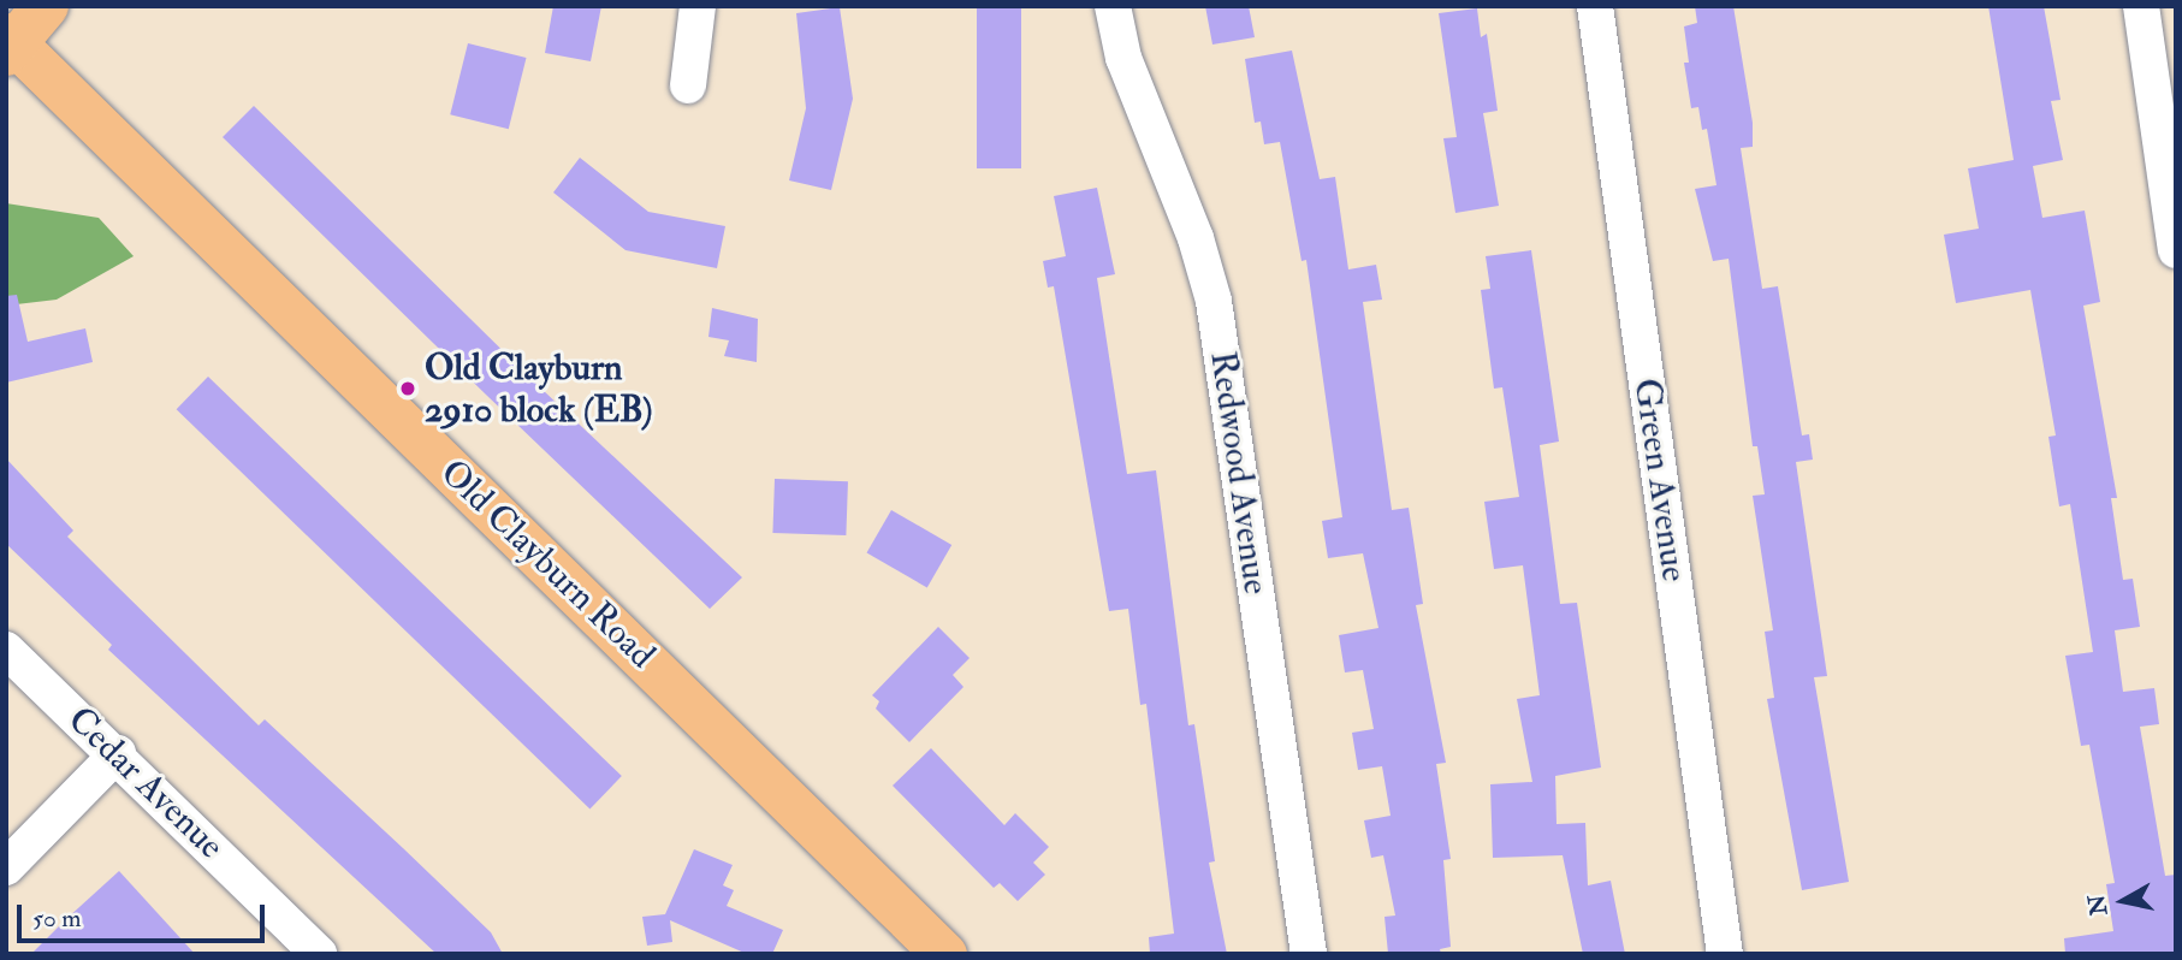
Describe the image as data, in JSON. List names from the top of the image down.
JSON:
{
  "streets": {
    "main road": ["Old Clayburn Road"],
    "street": ["Redwood Avenue", "Green Avenue", "Cedar Avenue"]
  },
  "places": ["Old Clayburn 2910 block (EB)"],
  "scale_bar": "50 m",
  "north": "left"
}
